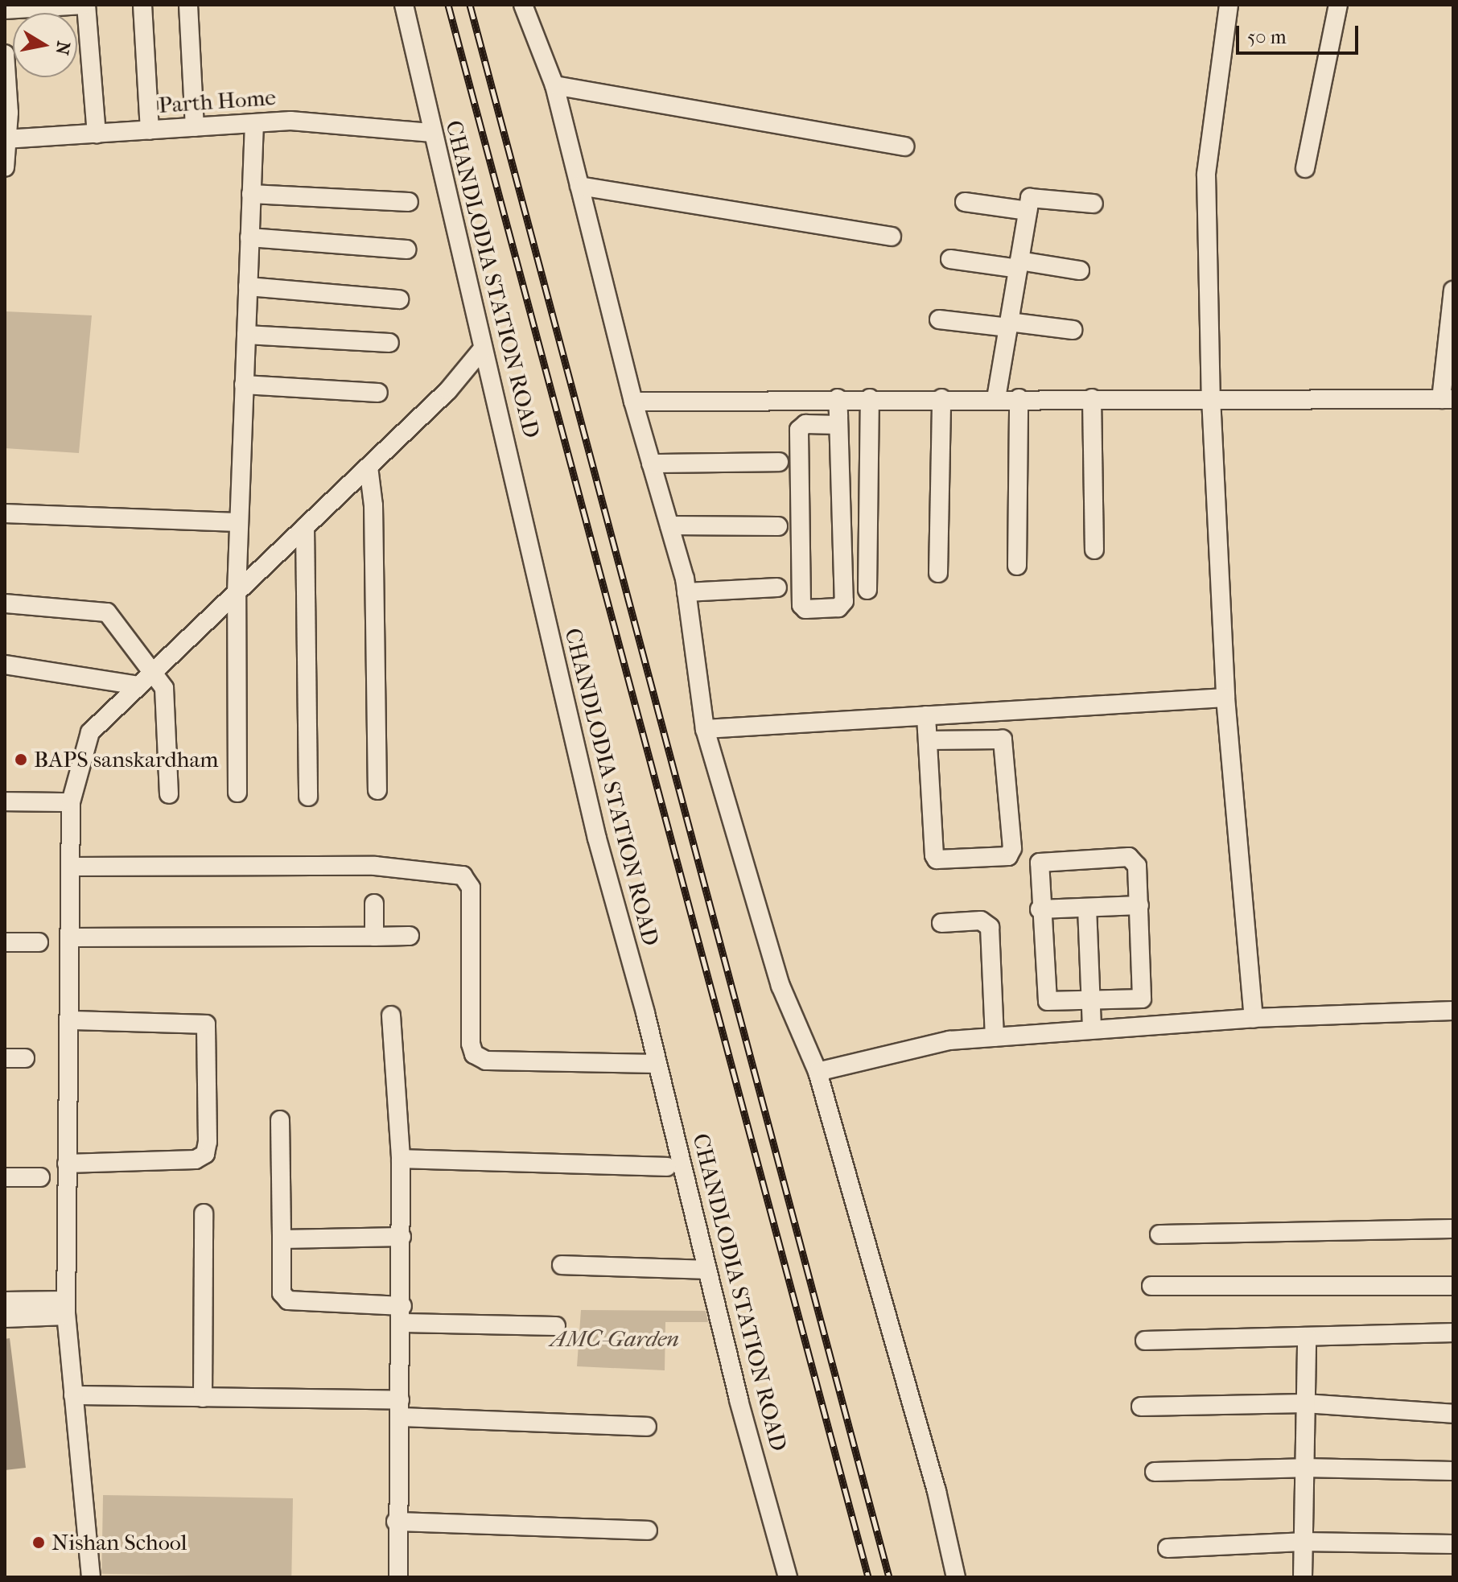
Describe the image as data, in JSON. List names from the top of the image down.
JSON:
{
  "streets": {
    "street": ["Parth Home", "CHANDLODIA STATION ROAD"]
  },
  "crossings": [
    ["Parth Home", "CHANDLODIA STATION ROAD"]
  ],
  "parks": ["AMC-Garden"],
  "places": ["BAPS sanskardham", "Nishan School"],
  "scale_bar": "50 m",
  "north": "right"
}
